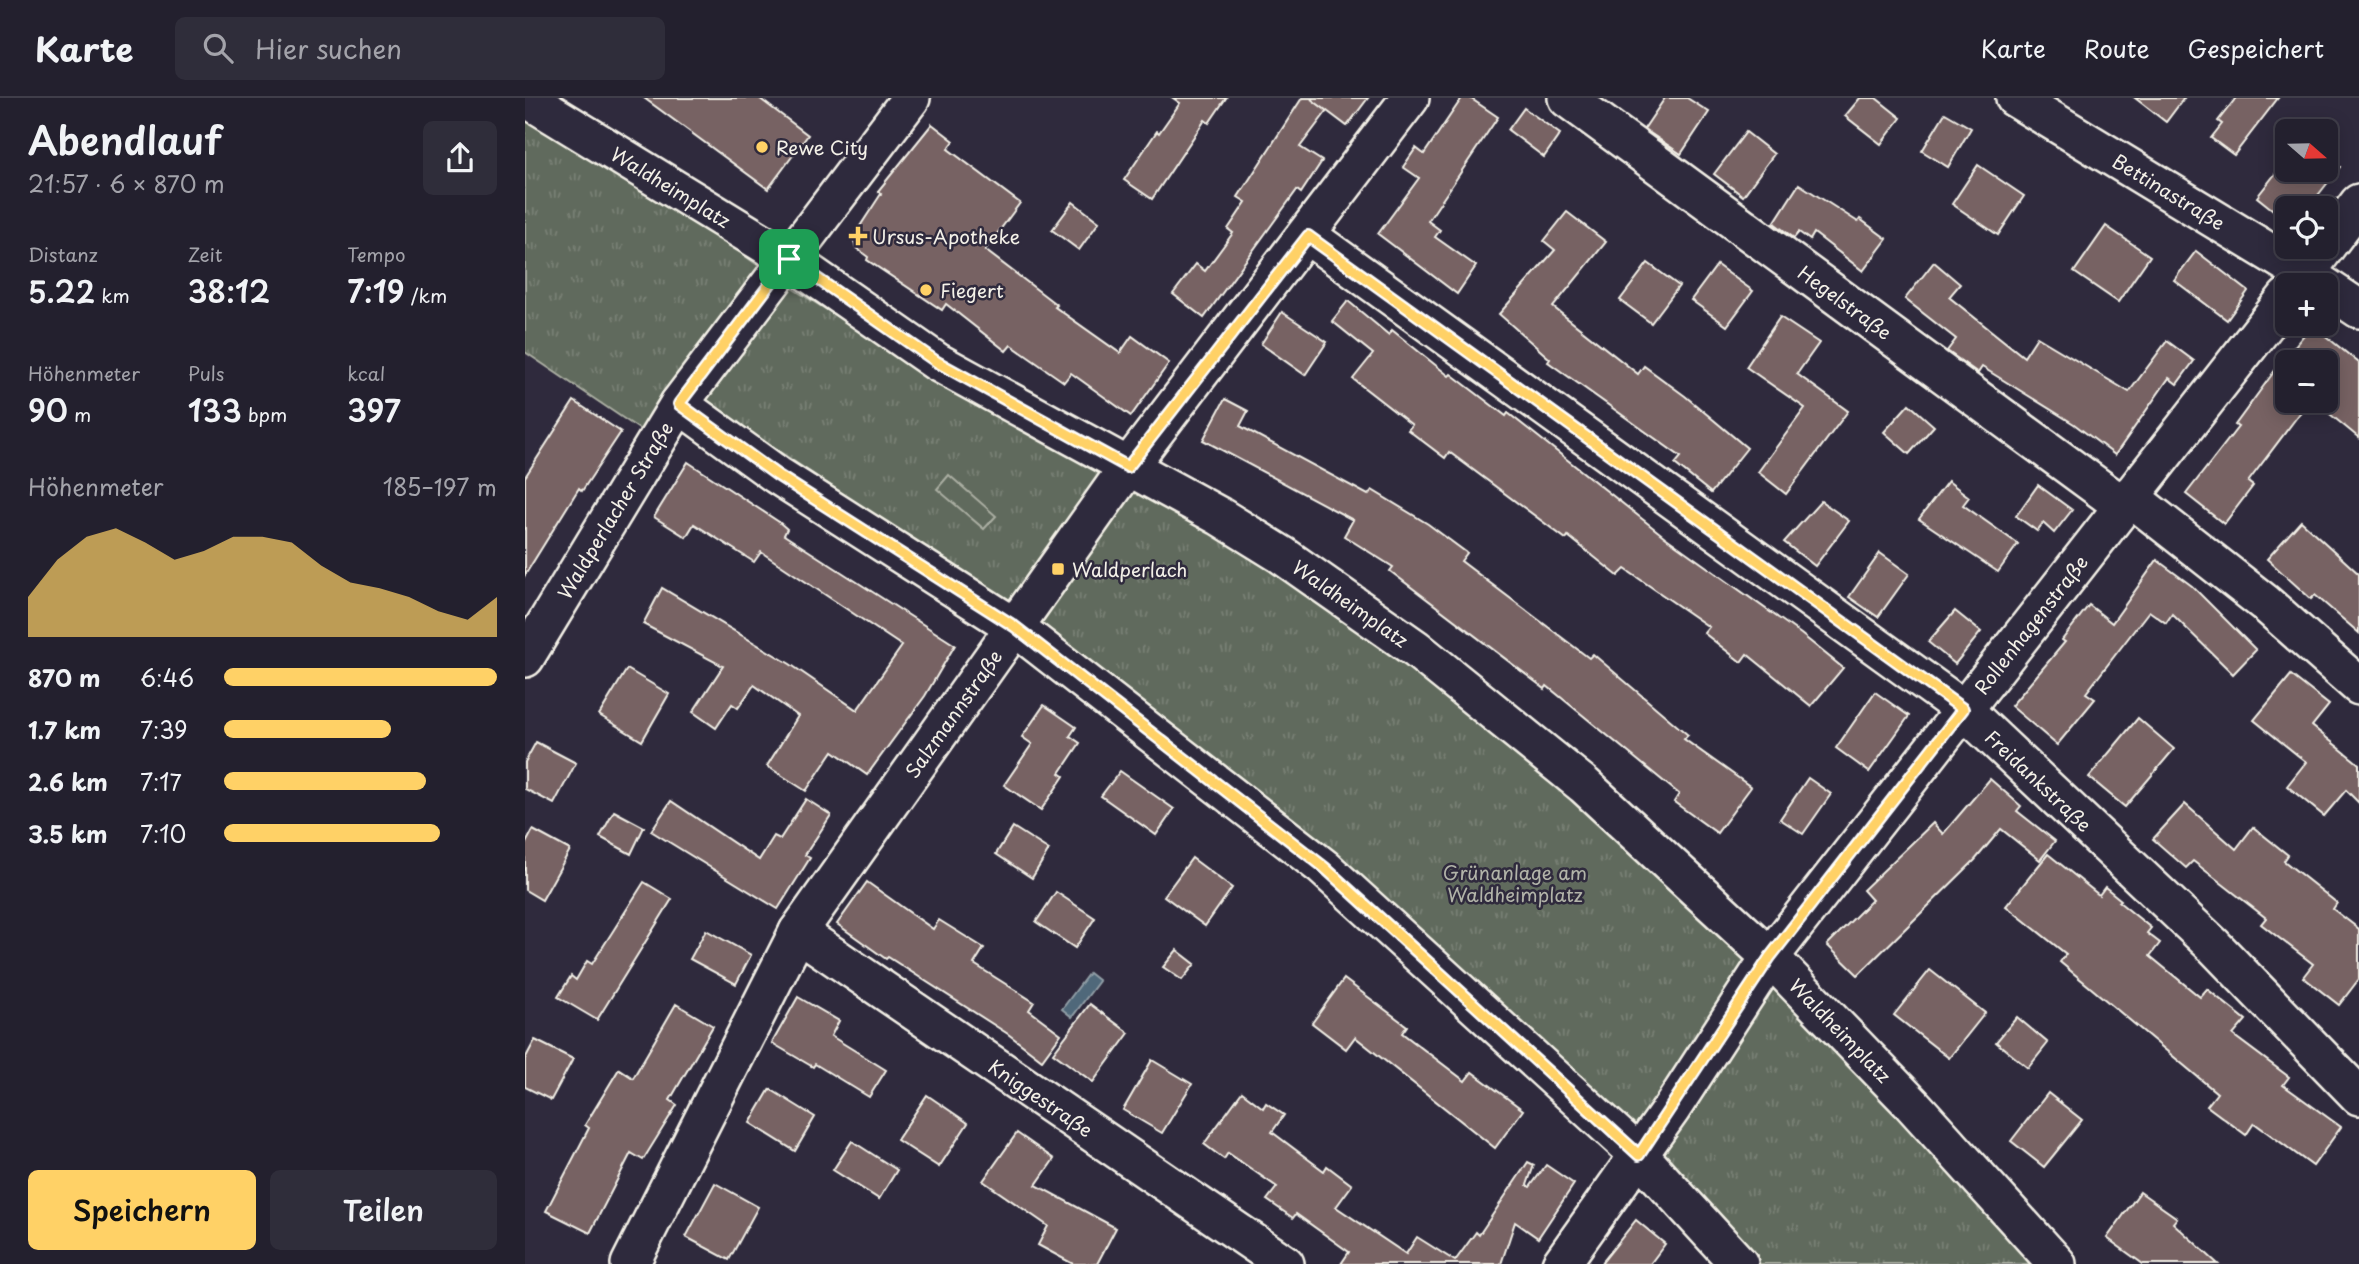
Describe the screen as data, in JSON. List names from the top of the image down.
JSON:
{
  "streets": {
    "street": [
      "Waldheimplatz",
      "Bettinastraße",
      "Hegelstraße",
      "Waldperlacher Straße",
      "Rollenhagenstraße",
      "Salzmannstraße",
      "Freidankstraße",
      "Kniggestraße"
    ]
  },
  "crossings": [
    ["Waldheimplatz", "Waldperlacher Straße"],
    ["Waldheimplatz", "Rollenhagenstraße"],
    ["Waldheimplatz", "Salzmannstraße"],
    ["Hegelstraße", "Rollenhagenstraße"],
    ["Rollenhagenstraße", "Freidankstraße"],
    ["Salzmannstraße", "Freidankstraße"],
    ["Salzmannstraße", "Kniggestraße"]
  ],
  "parks": ["Grünanlage am Waldheimplatz"],
  "places": {
    "other": ["Rewe City", "Fiegert"],
    "health": ["Ursus-Apotheke"],
    "transit": ["Waldperlach"]
  },
  "north": "right",
  "page": {
    "header": "Karte",
    "search": "Hier suchen",
    "nav": ["Karte", "Route", "Gespeichert"],
    "heading": ["Abendlauf", "21:57 · 6 × 870 m"],
    "map_buttons": ["+", "−"],
    "stats": [
      ["Distanz", "5.22 km"],
      ["Zeit", "38:12"],
      ["Tempo", "7:19 /km"],
      ["Höhenmeter", "90 m"],
      ["Puls", "133 bpm"],
      ["kcal", "397"]
    ],
    "chart": ["Höhenmeter", "185–197 m"],
    "list": [
      {
        "name": "870 m",
        "note": "6:46"
      },
      {
        "name": "1.7 km",
        "note": "7:39"
      },
      {
        "name": "2.6 km",
        "note": "7:17"
      },
      {
        "name": "3.5 km",
        "note": "7:10"
      }
    ],
    "buttons": ["Speichern", "Teilen"]
  }
}
